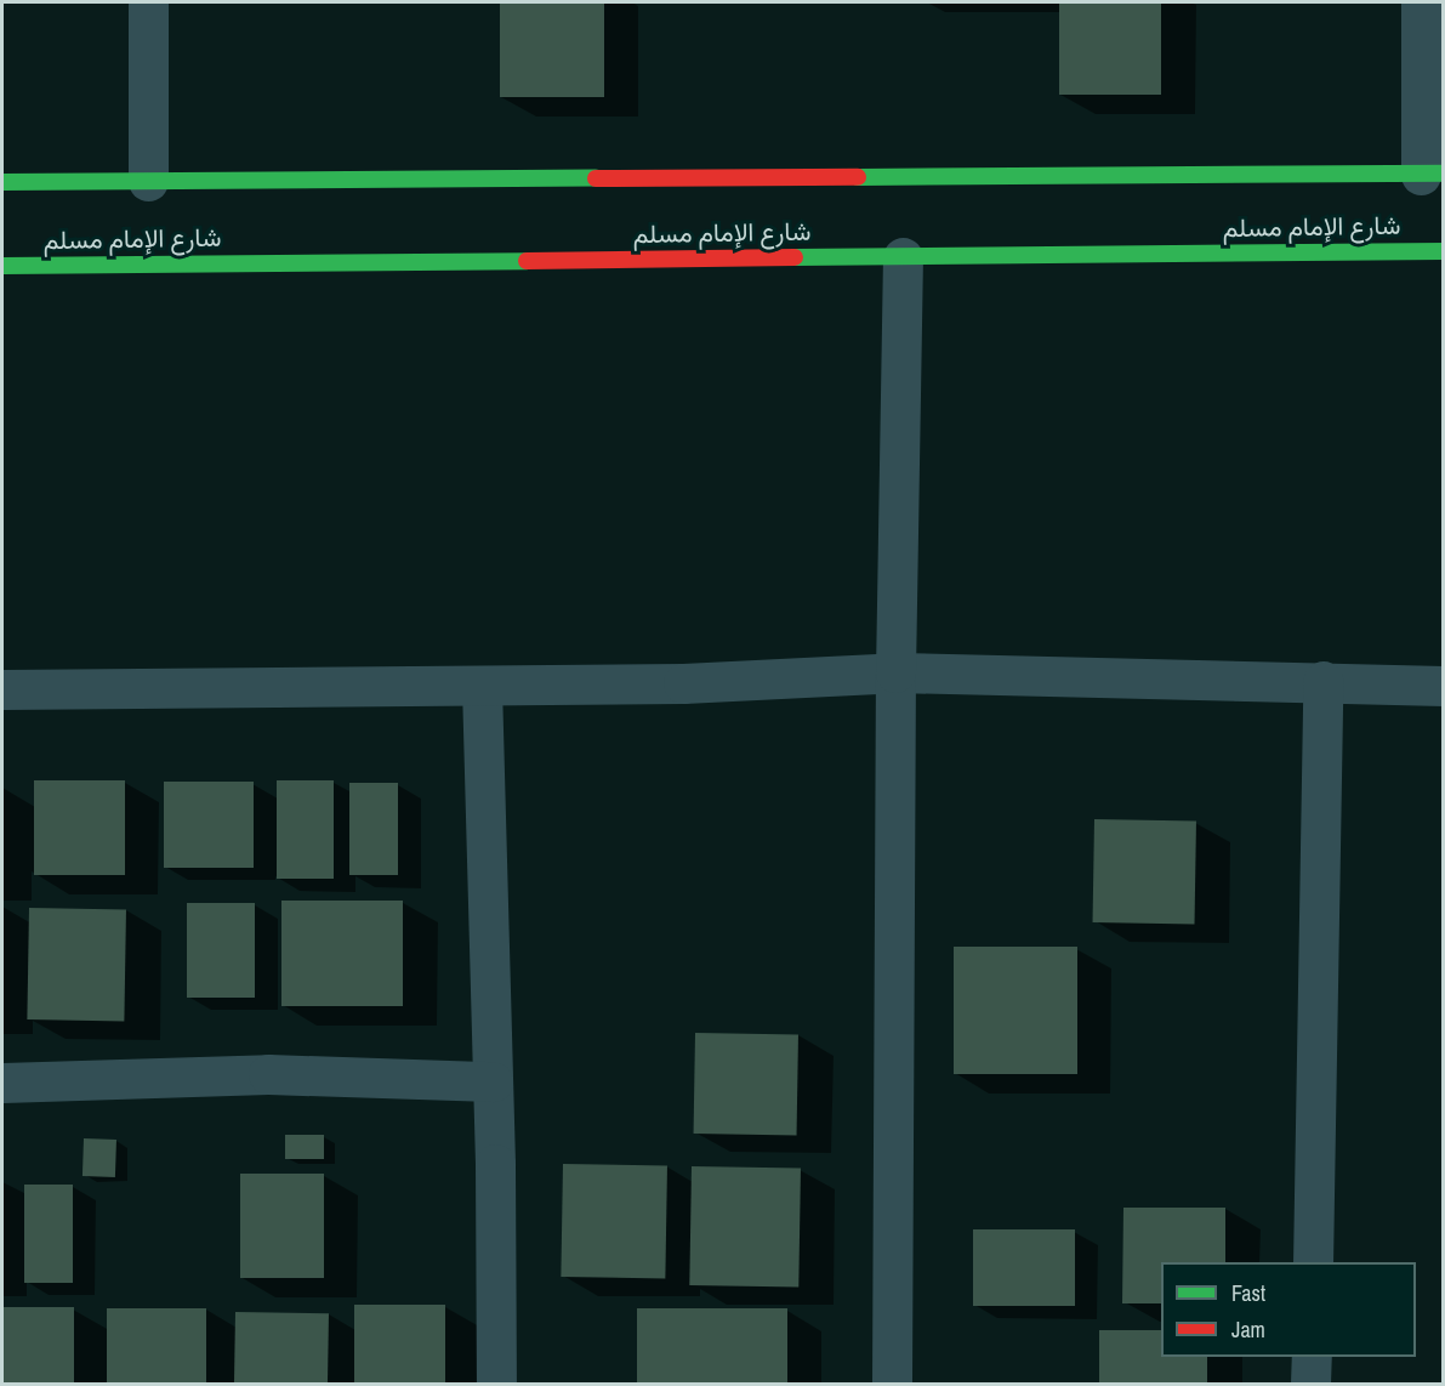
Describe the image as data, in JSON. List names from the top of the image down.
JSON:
{
  "streets": {
    "main road": ["شارع الإمام مسلم"]
  },
  "legend": ["Fast", "Jam"]
}
